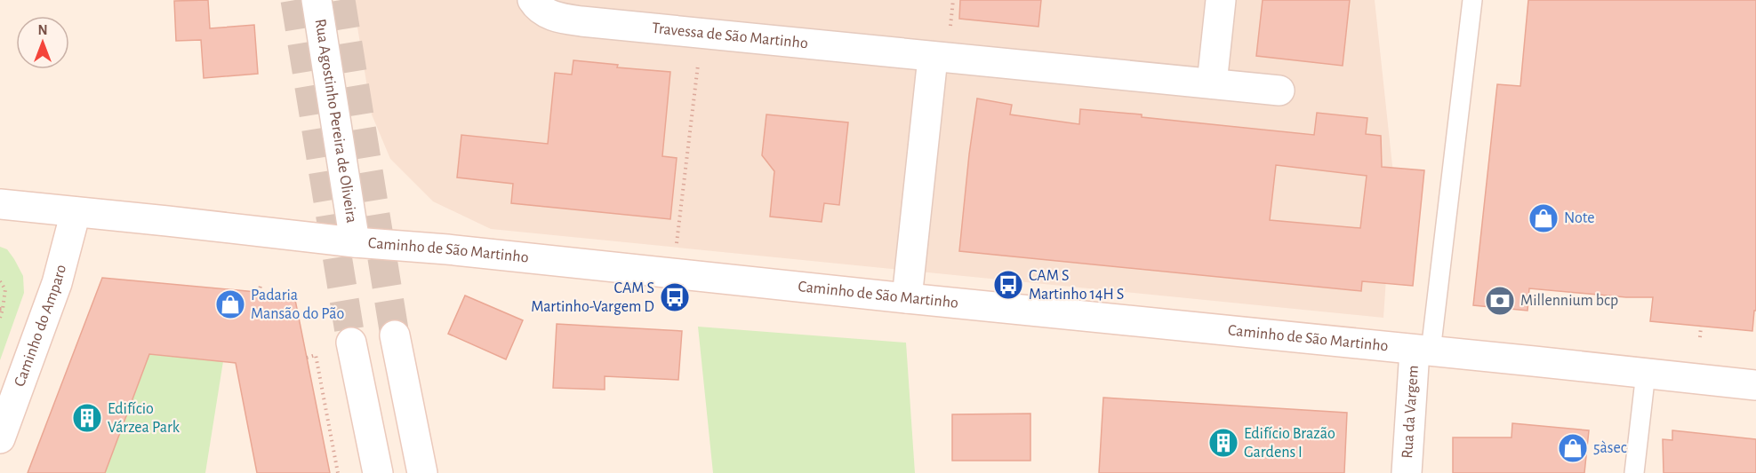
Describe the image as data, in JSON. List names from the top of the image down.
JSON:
{
  "streets": {
    "main road": [
      "Travessa de São Martinho",
      "Rua Agostinho Pereira de Oliveira",
      "Caminho de São Martinho",
      "Caminho do Amparo",
      "Rua da Vargem"
    ]
  },
  "crossings": [
    ["Rua Agostinho Pereira de Oliveira", "Caminho de São Martinho"],
    ["Caminho de São Martinho", "Caminho do Amparo"],
    ["Caminho de São Martinho", "Rua da Vargem"]
  ],
  "places": {
    "shop": ["Note", "Padaria Mansão do Pão", "5àsec"],
    "bus stop": ["CAM S Martinho 14H S", "CAM S Martinho-Vargem D"],
    "bank": ["Millennium bcp"],
    "building": ["Edifício Várzea Park", "Edifício Brazão Gardens I"]
  },
  "north": "top"
}
